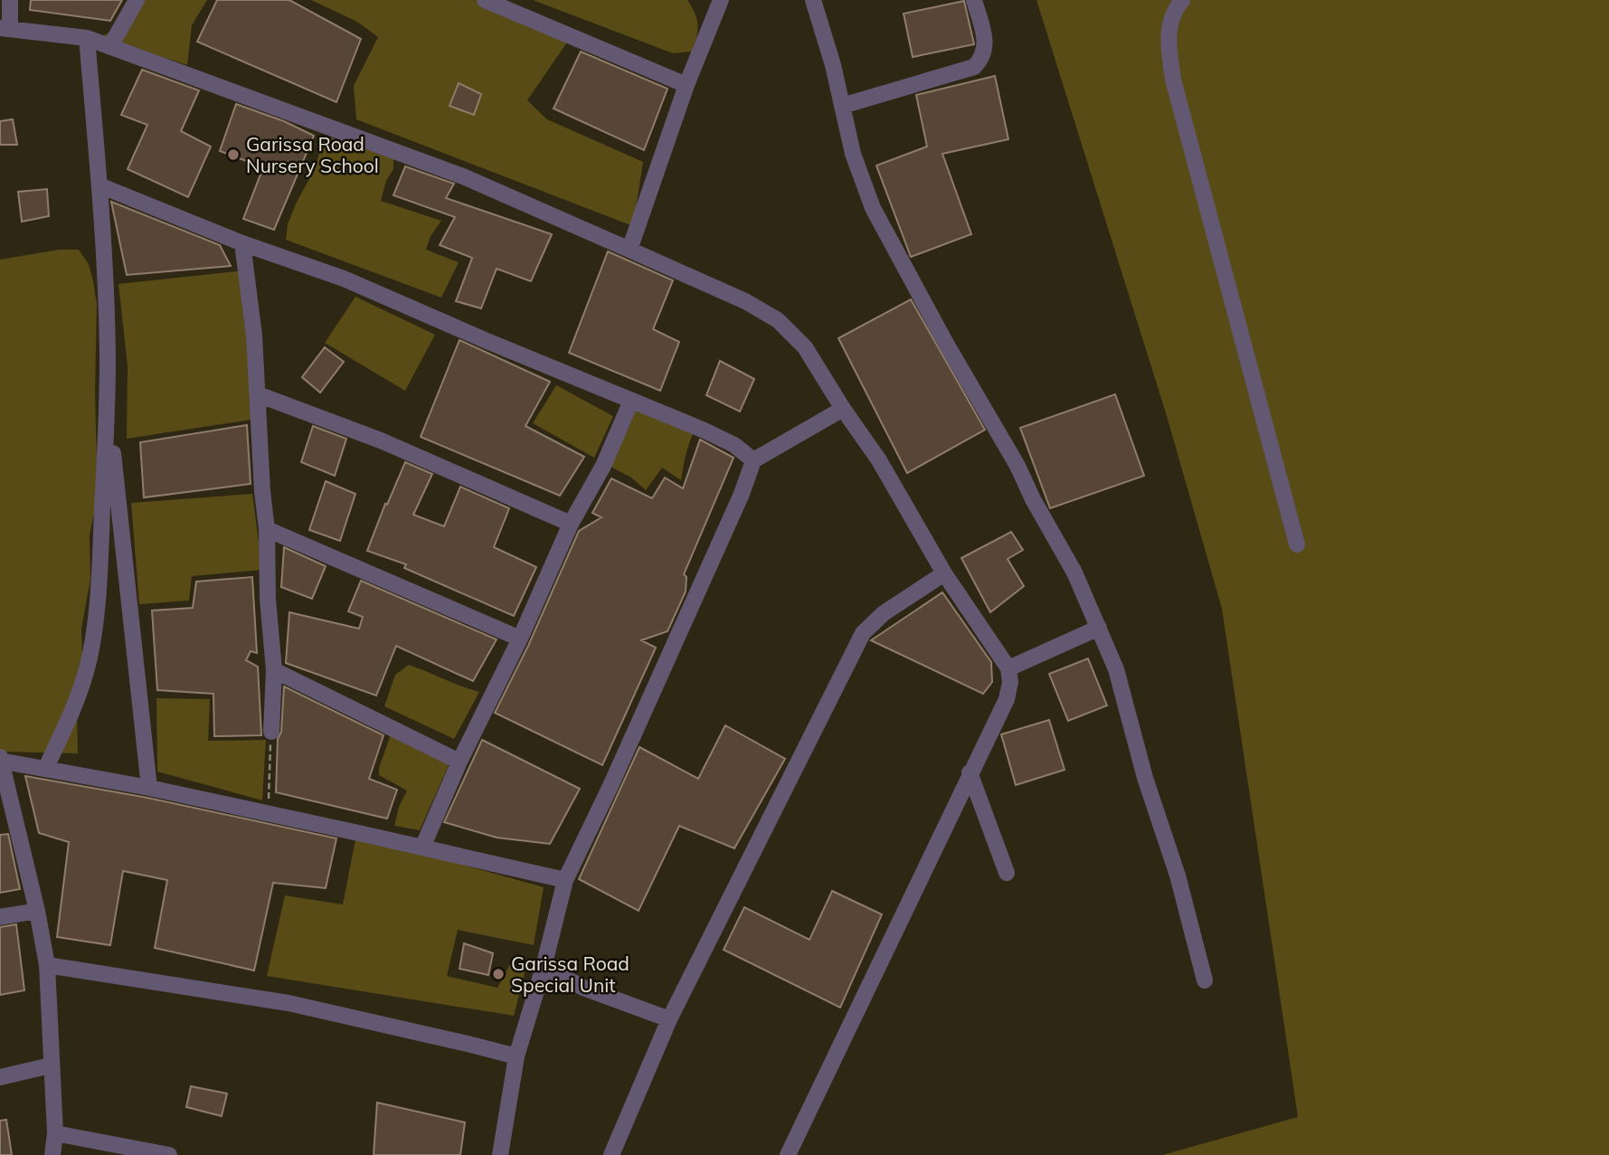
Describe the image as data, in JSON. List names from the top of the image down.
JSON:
{
  "places": ["Garissa Road Nursery School", "Garissa Road Special Unit"]
}
